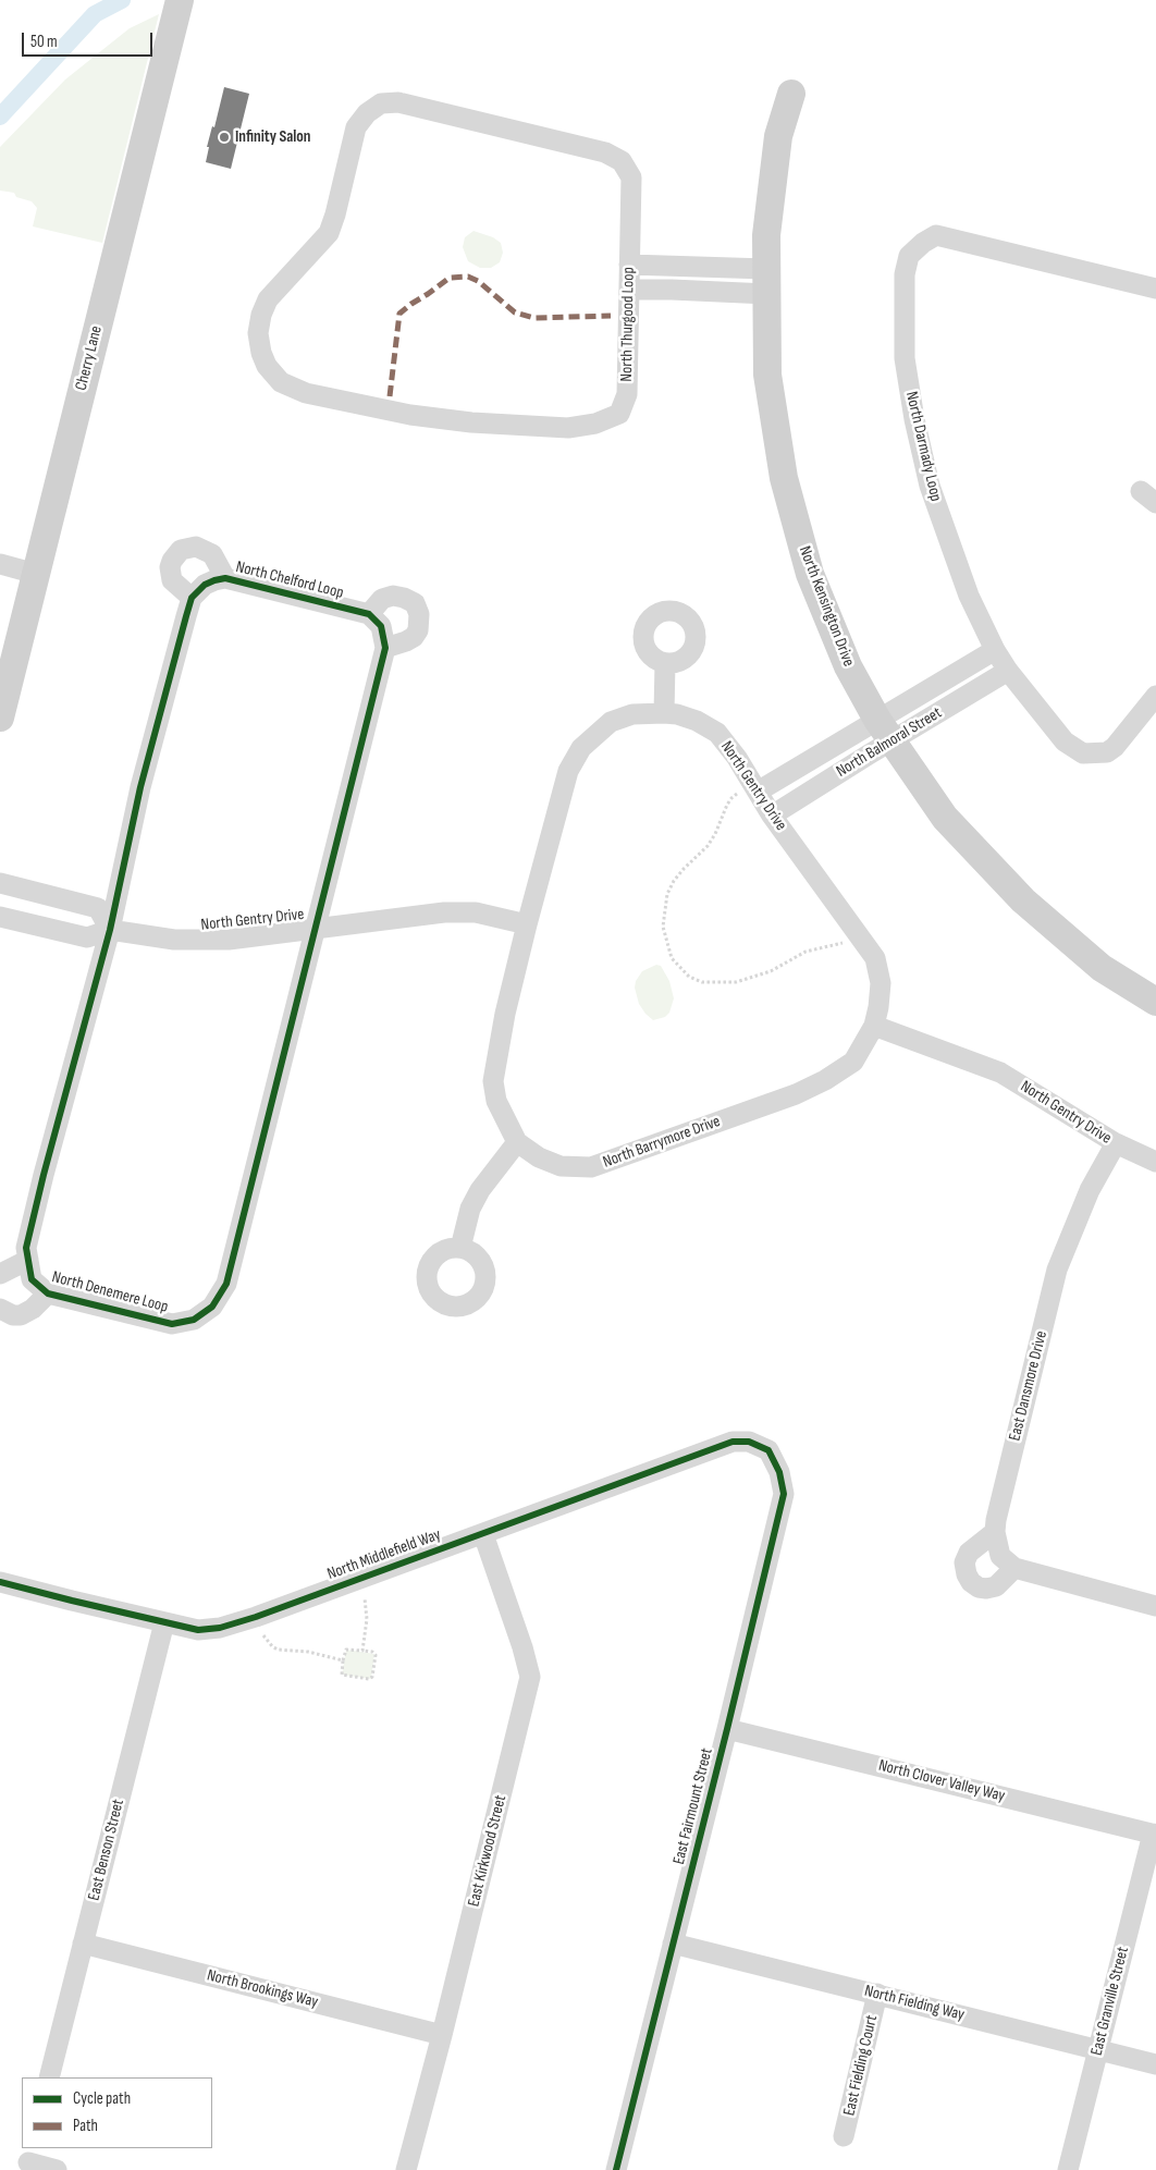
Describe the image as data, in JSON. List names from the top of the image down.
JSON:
{
  "streets": {
    "street": [
      "North Thurgood Loop",
      "Cherry Lane",
      "North Darmady Loop",
      "North Chelford Loop",
      "North Kensington Drive",
      "North Balmoral Street",
      "North Gentry Drive",
      "North Barrymore Drive",
      "North Denemere Loop",
      "East Dansmore Drive",
      "North Middlefield Way",
      "North Clover Valley Way",
      "East Fairmount Street",
      "East Benson Street",
      "East Kirkwood Street",
      "North Brookings Way",
      "East Granville Street",
      "North Fielding Way",
      "East Fielding Court"
    ]
  },
  "crossings": [
    ["North Darmady Loop", "North Balmoral Street"],
    ["North Kensington Drive", "North Balmoral Street"],
    ["North Balmoral Street", "North Gentry Drive"],
    ["North Gentry Drive", "North Barrymore Drive"],
    ["North Gentry Drive", "North Denemere Loop"],
    ["North Gentry Drive", "East Dansmore Drive"],
    ["North Middlefield Way", "East Fairmount Street"],
    ["North Middlefield Way", "East Benson Street"],
    ["North Middlefield Way", "East Kirkwood Street"],
    ["North Clover Valley Way", "East Fairmount Street"],
    ["North Clover Valley Way", "East Granville Street"],
    ["East Fairmount Street", "North Fielding Way"],
    ["East Benson Street", "North Brookings Way"],
    ["East Kirkwood Street", "North Brookings Way"],
    ["East Granville Street", "North Fielding Way"],
    ["North Fielding Way", "East Fielding Court"]
  ],
  "places": ["Infinity Salon"],
  "legend": ["Cycle path", "Path"],
  "scale_bar": "50 m"
}
